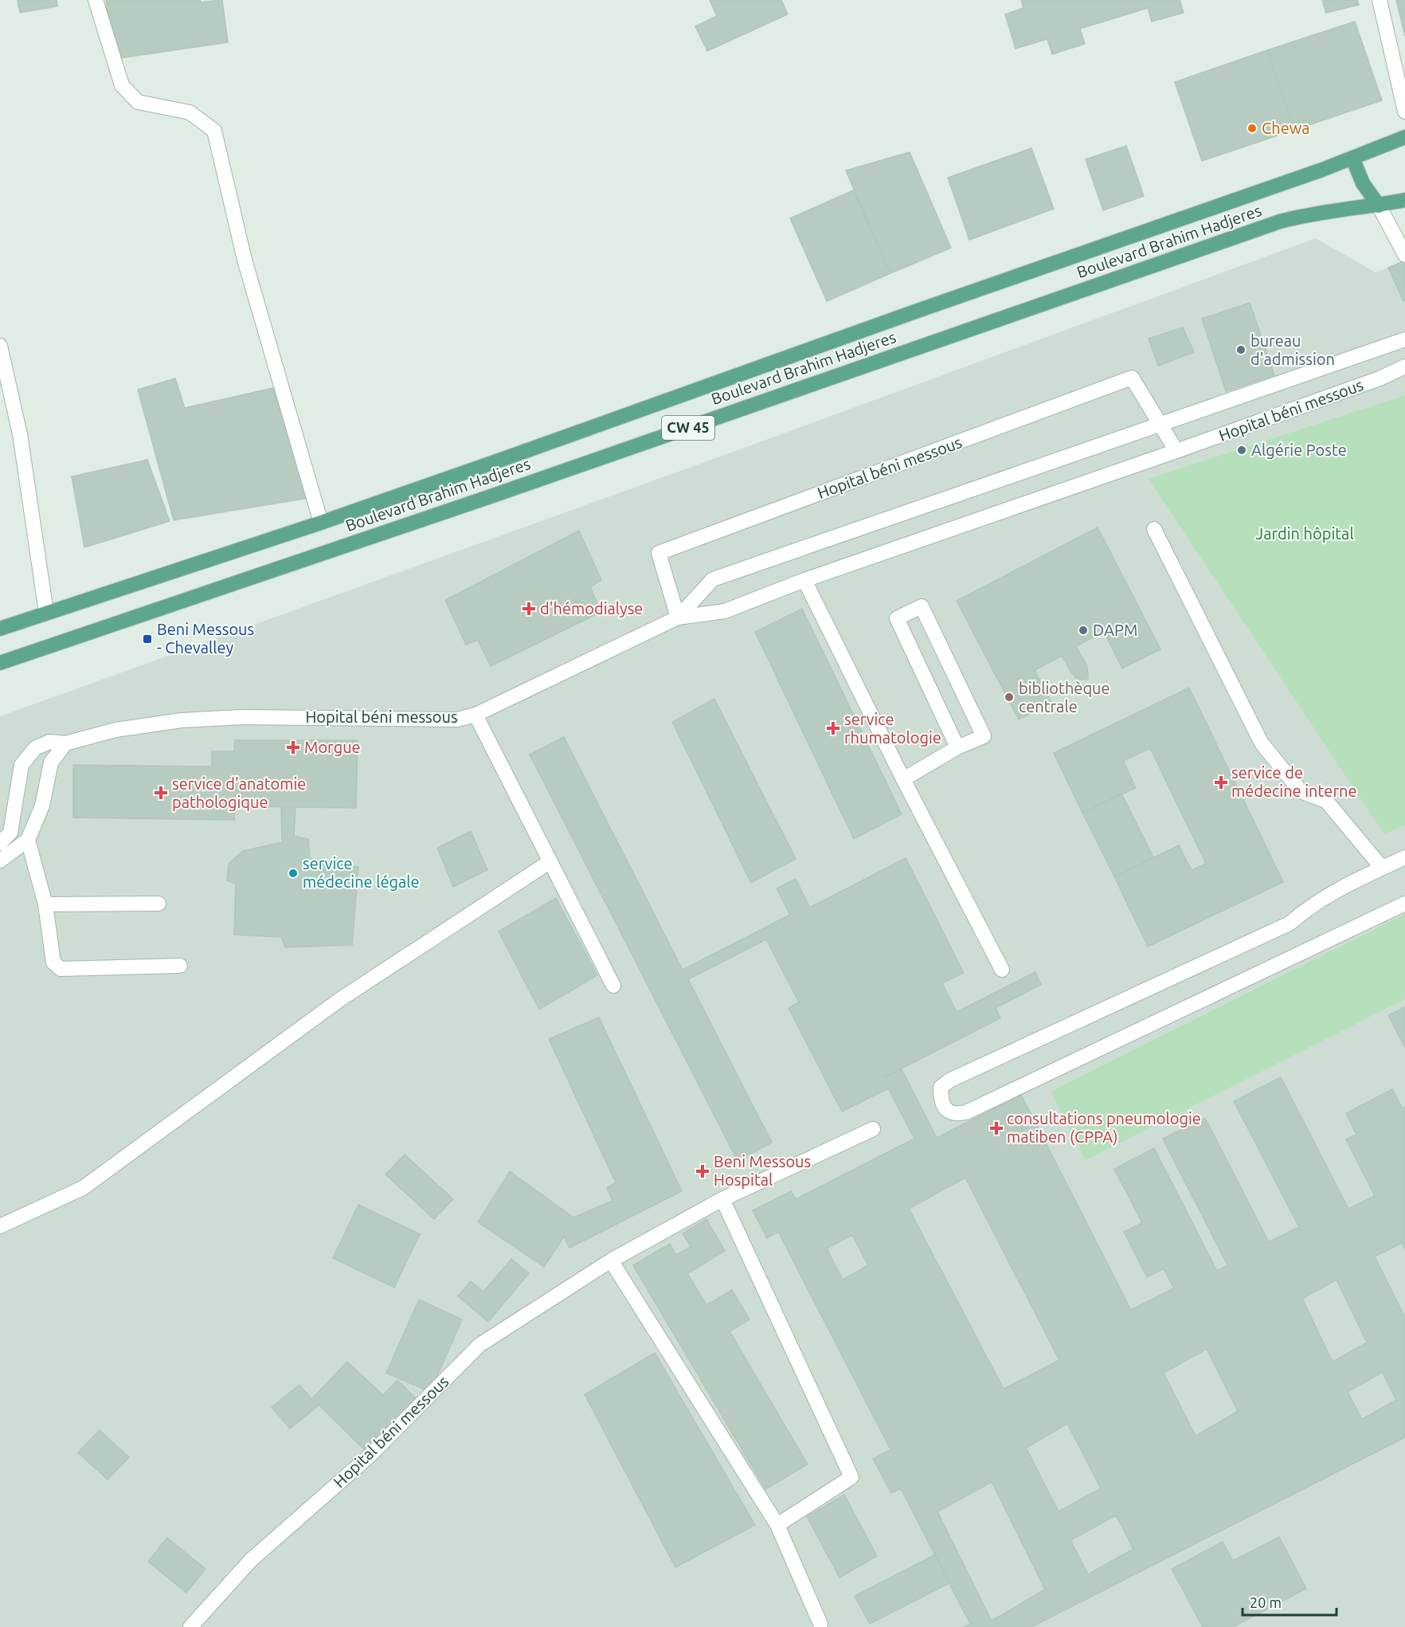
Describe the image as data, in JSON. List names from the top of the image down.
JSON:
{
  "streets": {
    "main road": ["Boulevard Brahim Hadjeres", "CW 45"],
    "street": ["Hopital béni messous"]
  },
  "crossings": [
    ["Boulevard Brahim Hadjeres", "CW 45"]
  ],
  "parks": ["Jardin hôpital"],
  "places": {
    "other": [
      "Chewa",
      "bureau d'admission",
      "Algérie Poste",
      "DAPM",
      "bibliothèque centrale",
      "service médecine légale"
    ],
    "health": [
      "d'hémodialyse",
      "service rhumatologie",
      "Morgue",
      "service de médecine interne",
      "service d'anatomie pathologique",
      "consultations pneumologie matiben (CPPA)",
      "Beni Messous Hospital"
    ],
    "transit": ["Beni Messous - Chevalley"]
  },
  "scale_bar": "20 m"
}
